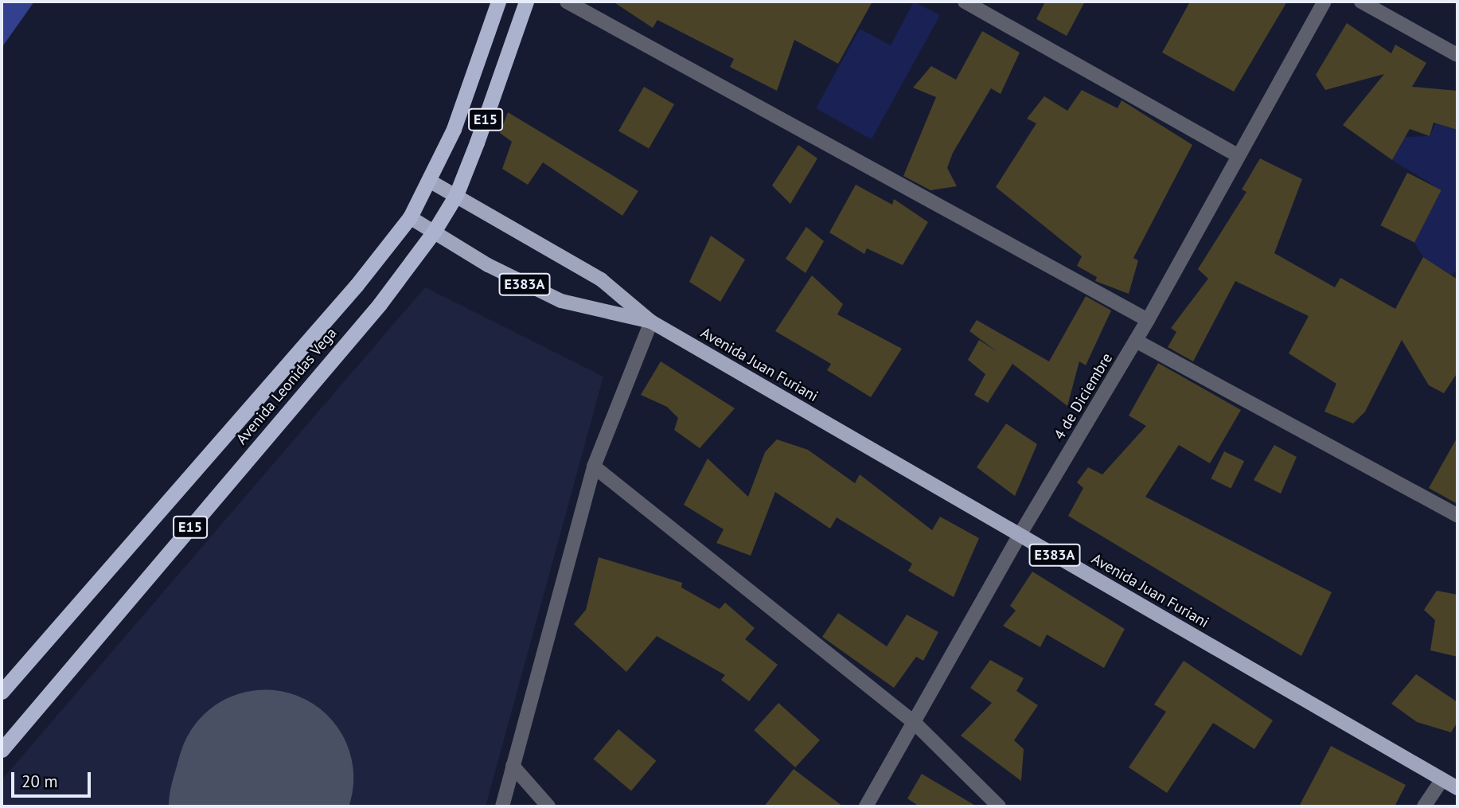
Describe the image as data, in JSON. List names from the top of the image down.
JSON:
{
  "streets": {
    "highway": ["E15", "Avenida Leonidas Vega"],
    "main road": ["E383A", "Avenida Juan Furiani"],
    "street": ["4 de Diciembre"]
  },
  "crossings": [
    ["Avenida Juan Furiani", "Avenida Leonidas Vega"],
    ["Avenida Juan Furiani", "4 de Diciembre"]
  ],
  "scale_bar": "20 m"
}
